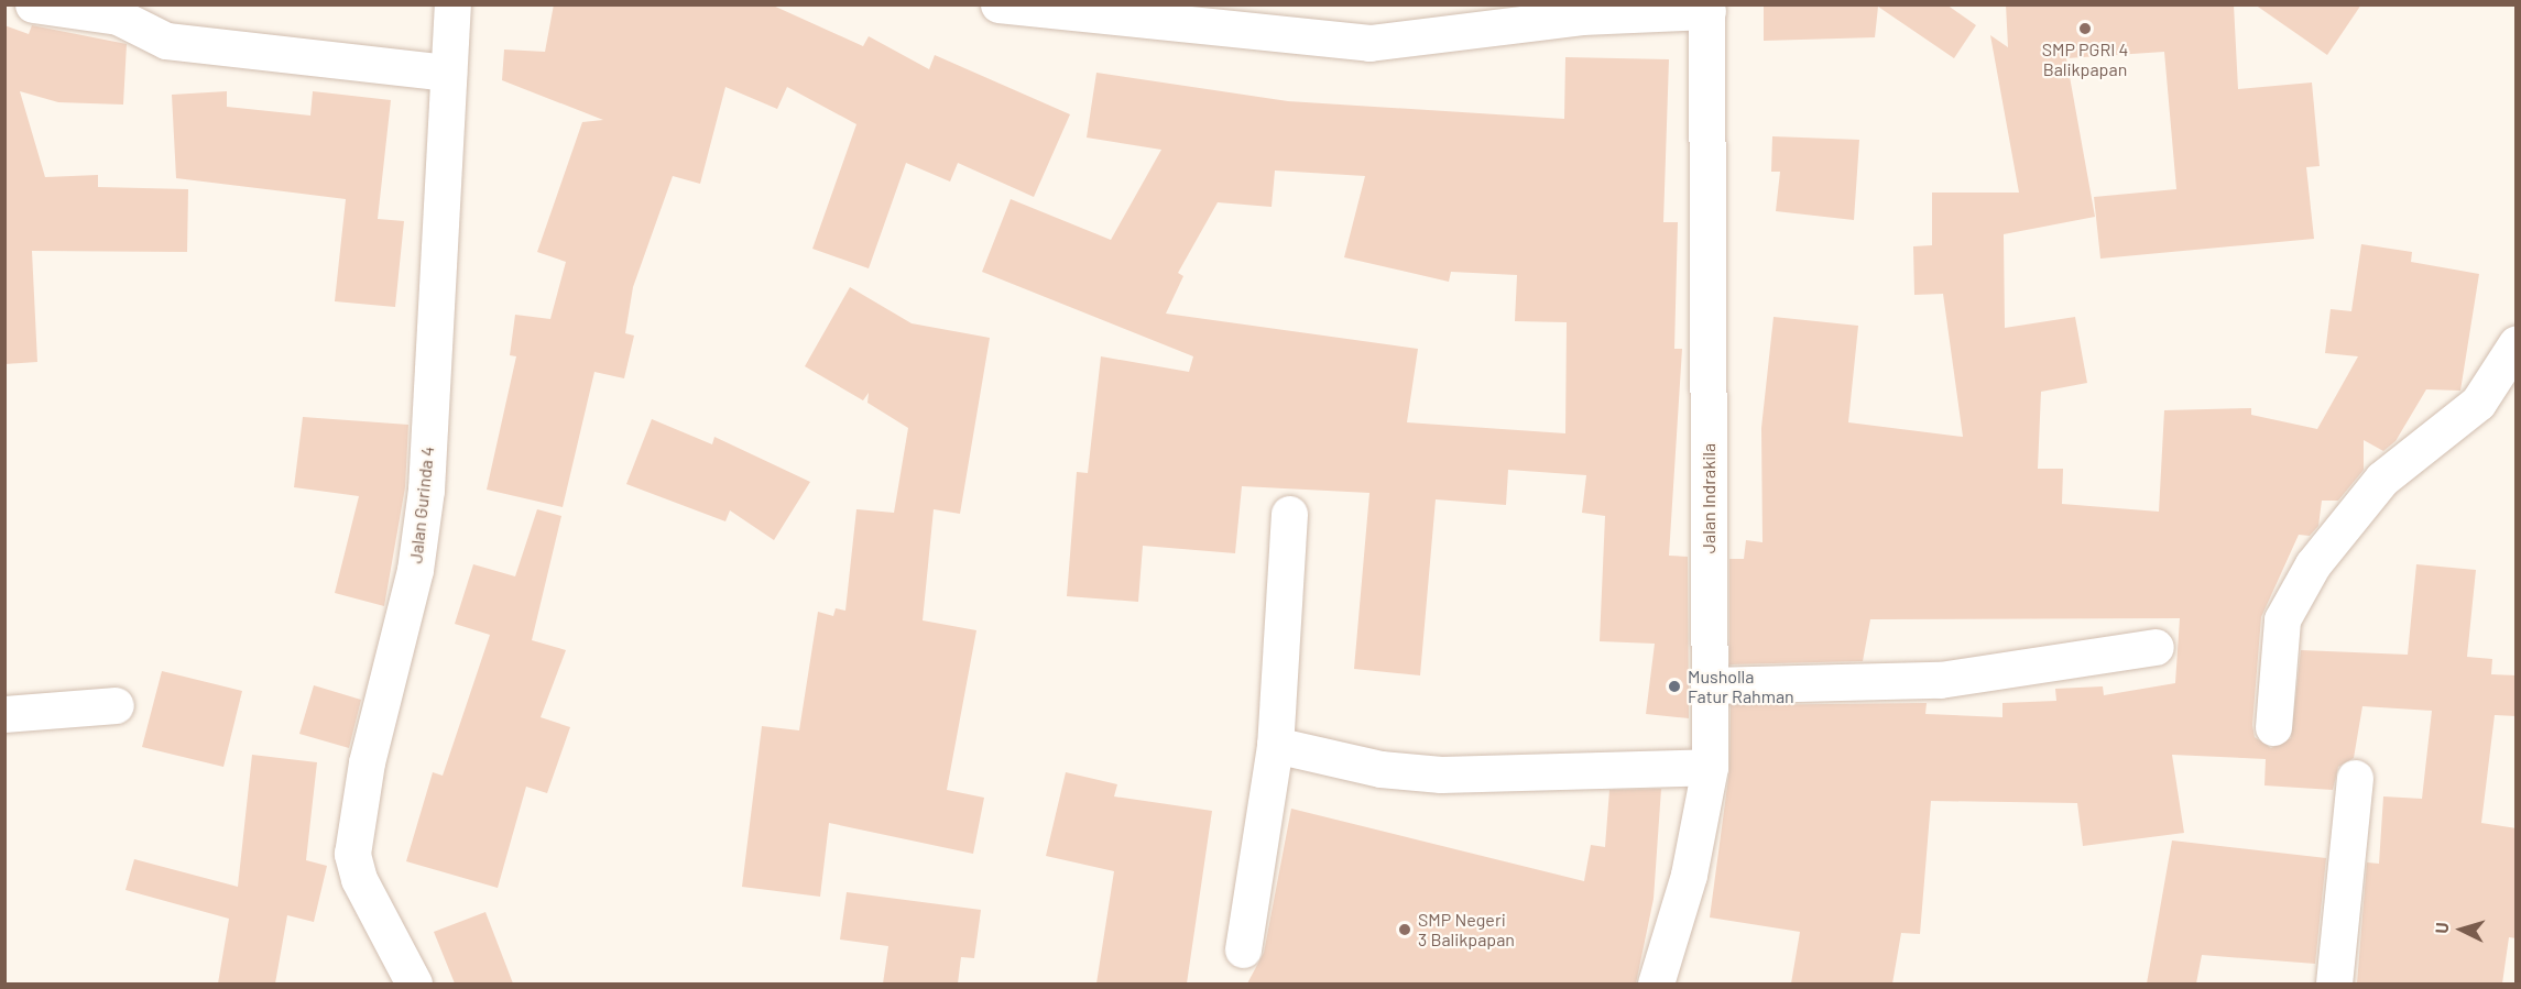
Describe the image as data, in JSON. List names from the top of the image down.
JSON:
{
  "streets": {
    "street": ["Jalan Indrakila", "Jalan Gurinda 4"]
  },
  "places": ["SMP PGRI 4 Balikpapan", "Musholla Fatur Rahman", "SMP Negeri 3 Balikpapan"],
  "north": "left"
}
